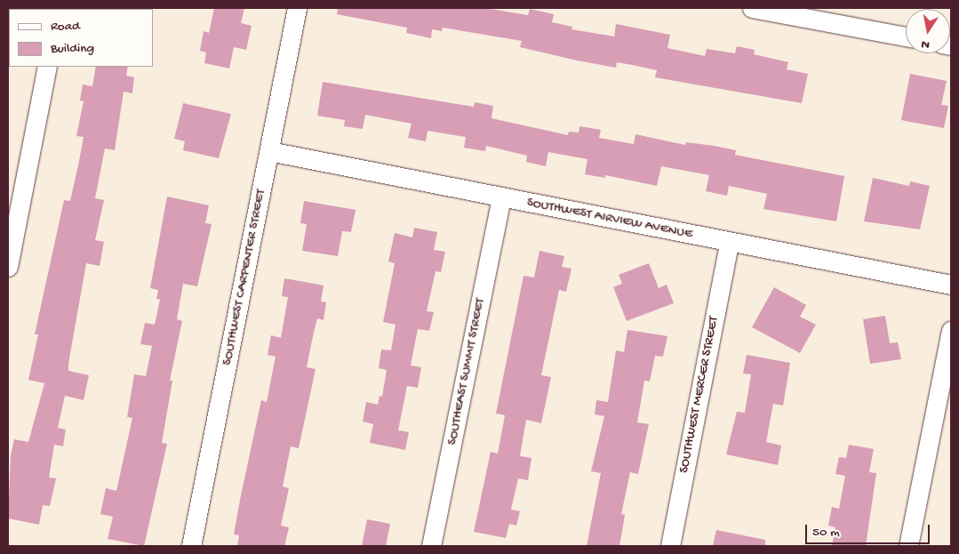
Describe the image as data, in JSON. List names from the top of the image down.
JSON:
{
  "streets": {
    "street": [
      "SOUTHWEST AIRVIEW AVENUE",
      "SOUTHWEST CARPENTER STREET",
      "SOUTHEAST SUMMIT STREET",
      "SOUTHWEST MERCER STREET"
    ]
  },
  "crossings": [
    ["SOUTHWEST AIRVIEW AVENUE", "SOUTHWEST CARPENTER STREET"],
    ["SOUTHWEST AIRVIEW AVENUE", "SOUTHEAST SUMMIT STREET"],
    ["SOUTHWEST AIRVIEW AVENUE", "SOUTHWEST MERCER STREET"]
  ],
  "legend": ["Road", "Building"],
  "scale_bar": "50 m",
  "north": "bottom"
}
